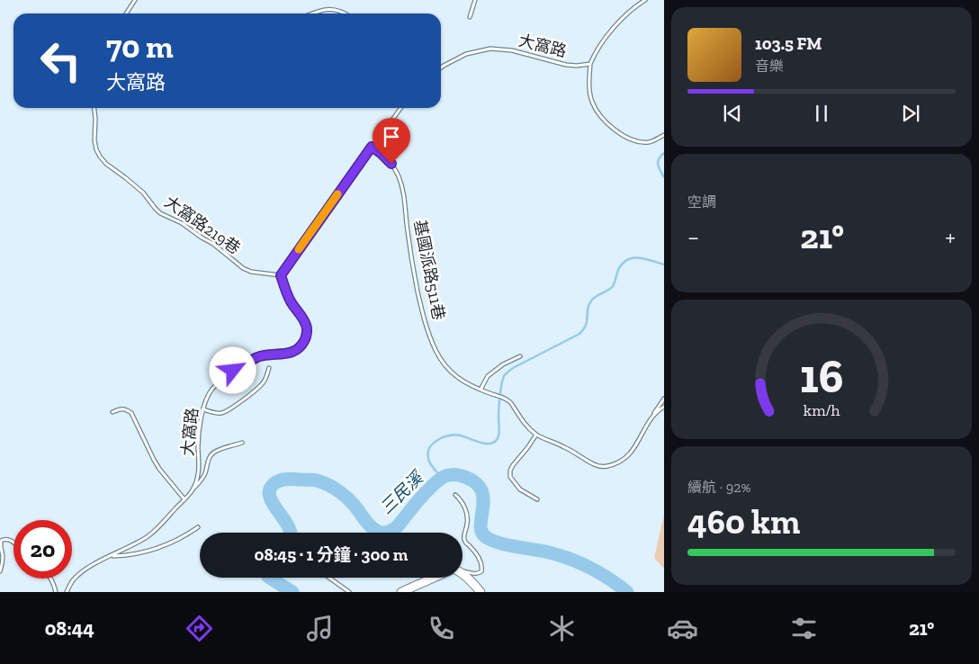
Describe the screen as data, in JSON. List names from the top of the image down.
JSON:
{
  "streets": {
    "lane": ["大窩路", "大窩路219巷", "基國派路511巷"]
  },
  "crossings": [
    ["大窩路", "大窩路219巷"]
  ],
  "water": ["三民溪"],
  "page": {
    "turn": ["70 m", "大窩路"],
    "song": ["103.5 FM", "音樂"],
    "tile": [
      "空調",
      ["續航 · 92%", "460 km"]
    ],
    "heat": ["−", "21°", "+"],
    "limit": "20",
    "trip": "08:45 · 1 分鐘 · 300 m",
    "tabs": ["08:44", "21°"],
    "gauge": ["16", "km/h"]
  }
}
